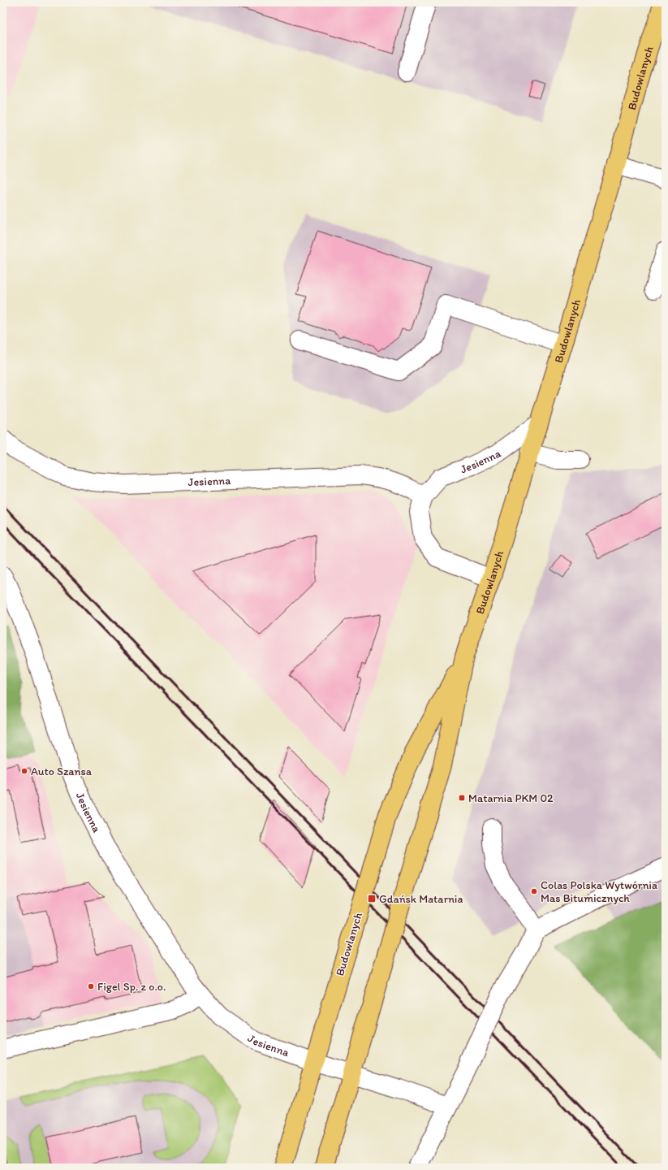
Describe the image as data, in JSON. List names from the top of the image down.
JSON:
{
  "streets": {
    "main road": ["Budowlanych"],
    "street": ["Jesienna"]
  },
  "crossings": [
    ["Budowlanych", "Jesienna"]
  ],
  "places": {
    "other": ["Auto Szansa", "Colas Polska Wytwórnia Mas Bitumicznych", "Figel Sp. z o.o."],
    "transit": ["Matarnia PKM 02", "Gdańsk Matarnia"]
  }
}
